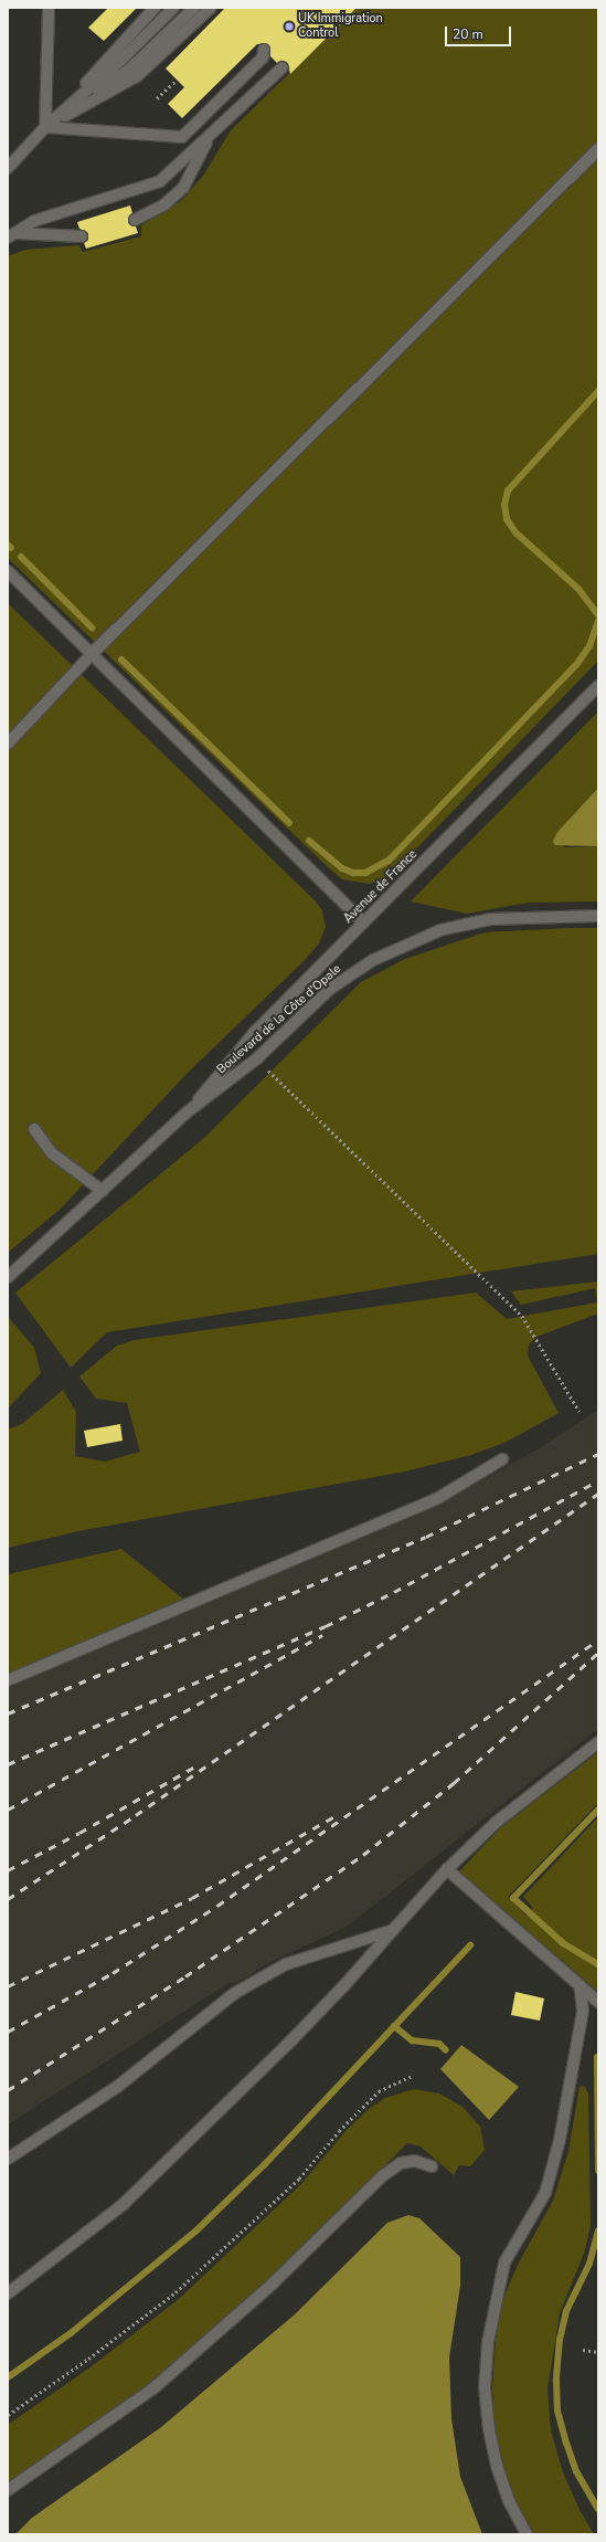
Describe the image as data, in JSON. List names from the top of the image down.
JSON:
{
  "streets": {
    "lane": ["Avenue de France", "Boulevard de la Côte d'Opale"]
  },
  "crossings": [
    ["Avenue de France", "Boulevard de la Côte d'Opale"]
  ],
  "places": ["UK Immigration Control"],
  "scale_bar": "20 m"
}
